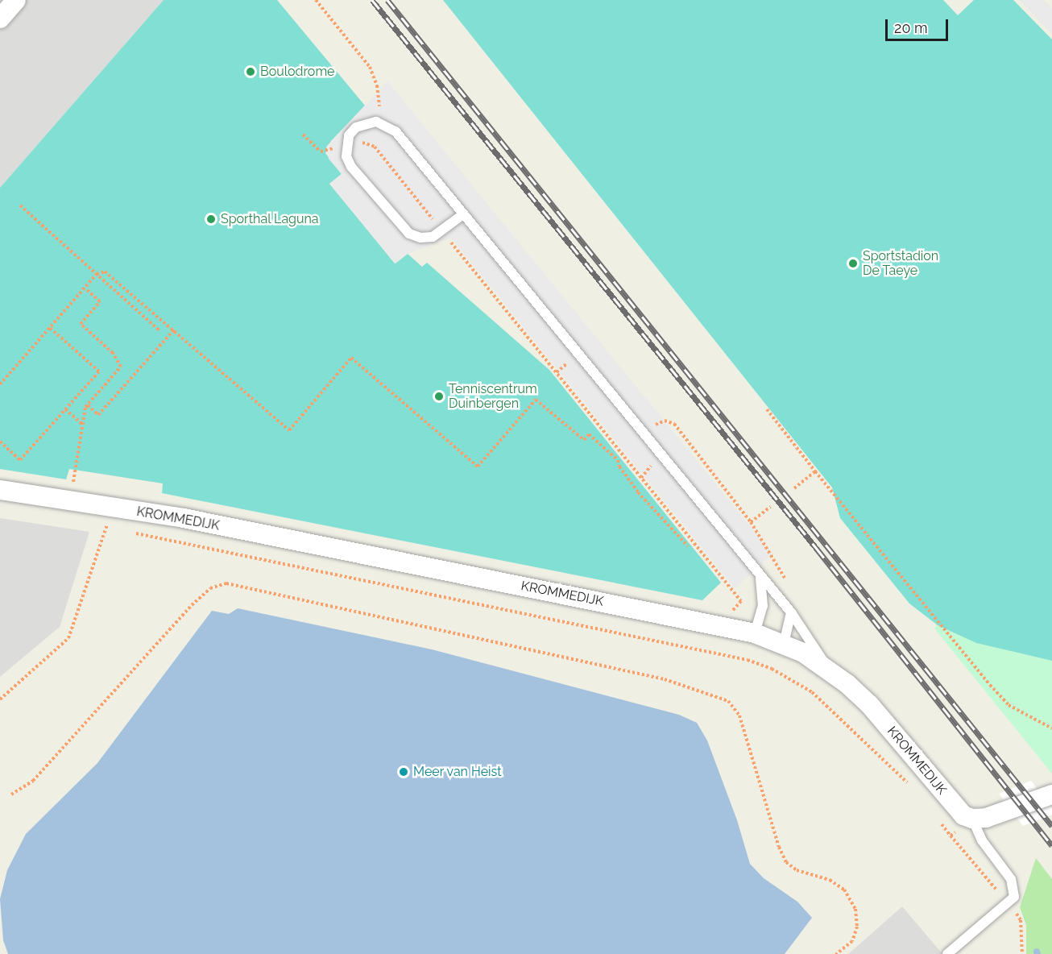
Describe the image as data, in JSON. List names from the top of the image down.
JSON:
{
  "streets": {
    "street": ["KROMMEDIJK"]
  },
  "places": [
    "Boulodrome",
    "Sporthal Laguna",
    "Sportstadion De Taeye",
    "Tenniscentrum Duinbergen",
    "Meer van Heist"
  ],
  "scale_bar": "20 m"
}
